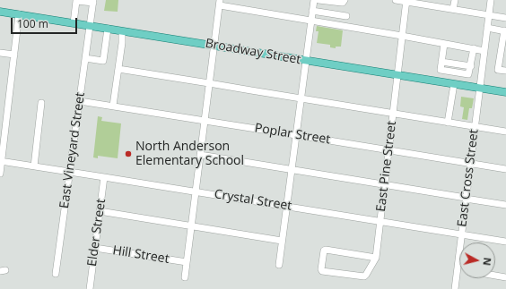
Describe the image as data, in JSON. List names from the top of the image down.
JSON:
{
  "streets": {
    "main road": ["Broadway Street"],
    "street": [
      "Poplar Street",
      "East Vineyard Street",
      "East Pine Street",
      "East Cross Street",
      "Crystal Street",
      "Elder Street",
      "Hill Street"
    ]
  },
  "crossings": [
    ["Broadway Street", "East Vineyard Street"],
    ["Broadway Street", "East Pine Street"],
    ["Broadway Street", "East Cross Street"],
    ["Poplar Street", "East Vineyard Street"],
    ["Poplar Street", "East Pine Street"],
    ["Poplar Street", "East Cross Street"],
    ["East Vineyard Street", "Crystal Street"],
    ["East Pine Street", "Crystal Street"],
    ["East Cross Street", "Crystal Street"],
    ["Crystal Street", "Elder Street"],
    ["Elder Street", "Hill Street"]
  ],
  "places": ["North Anderson Elementary School"],
  "scale_bar": "100 m",
  "north": "right"
}
